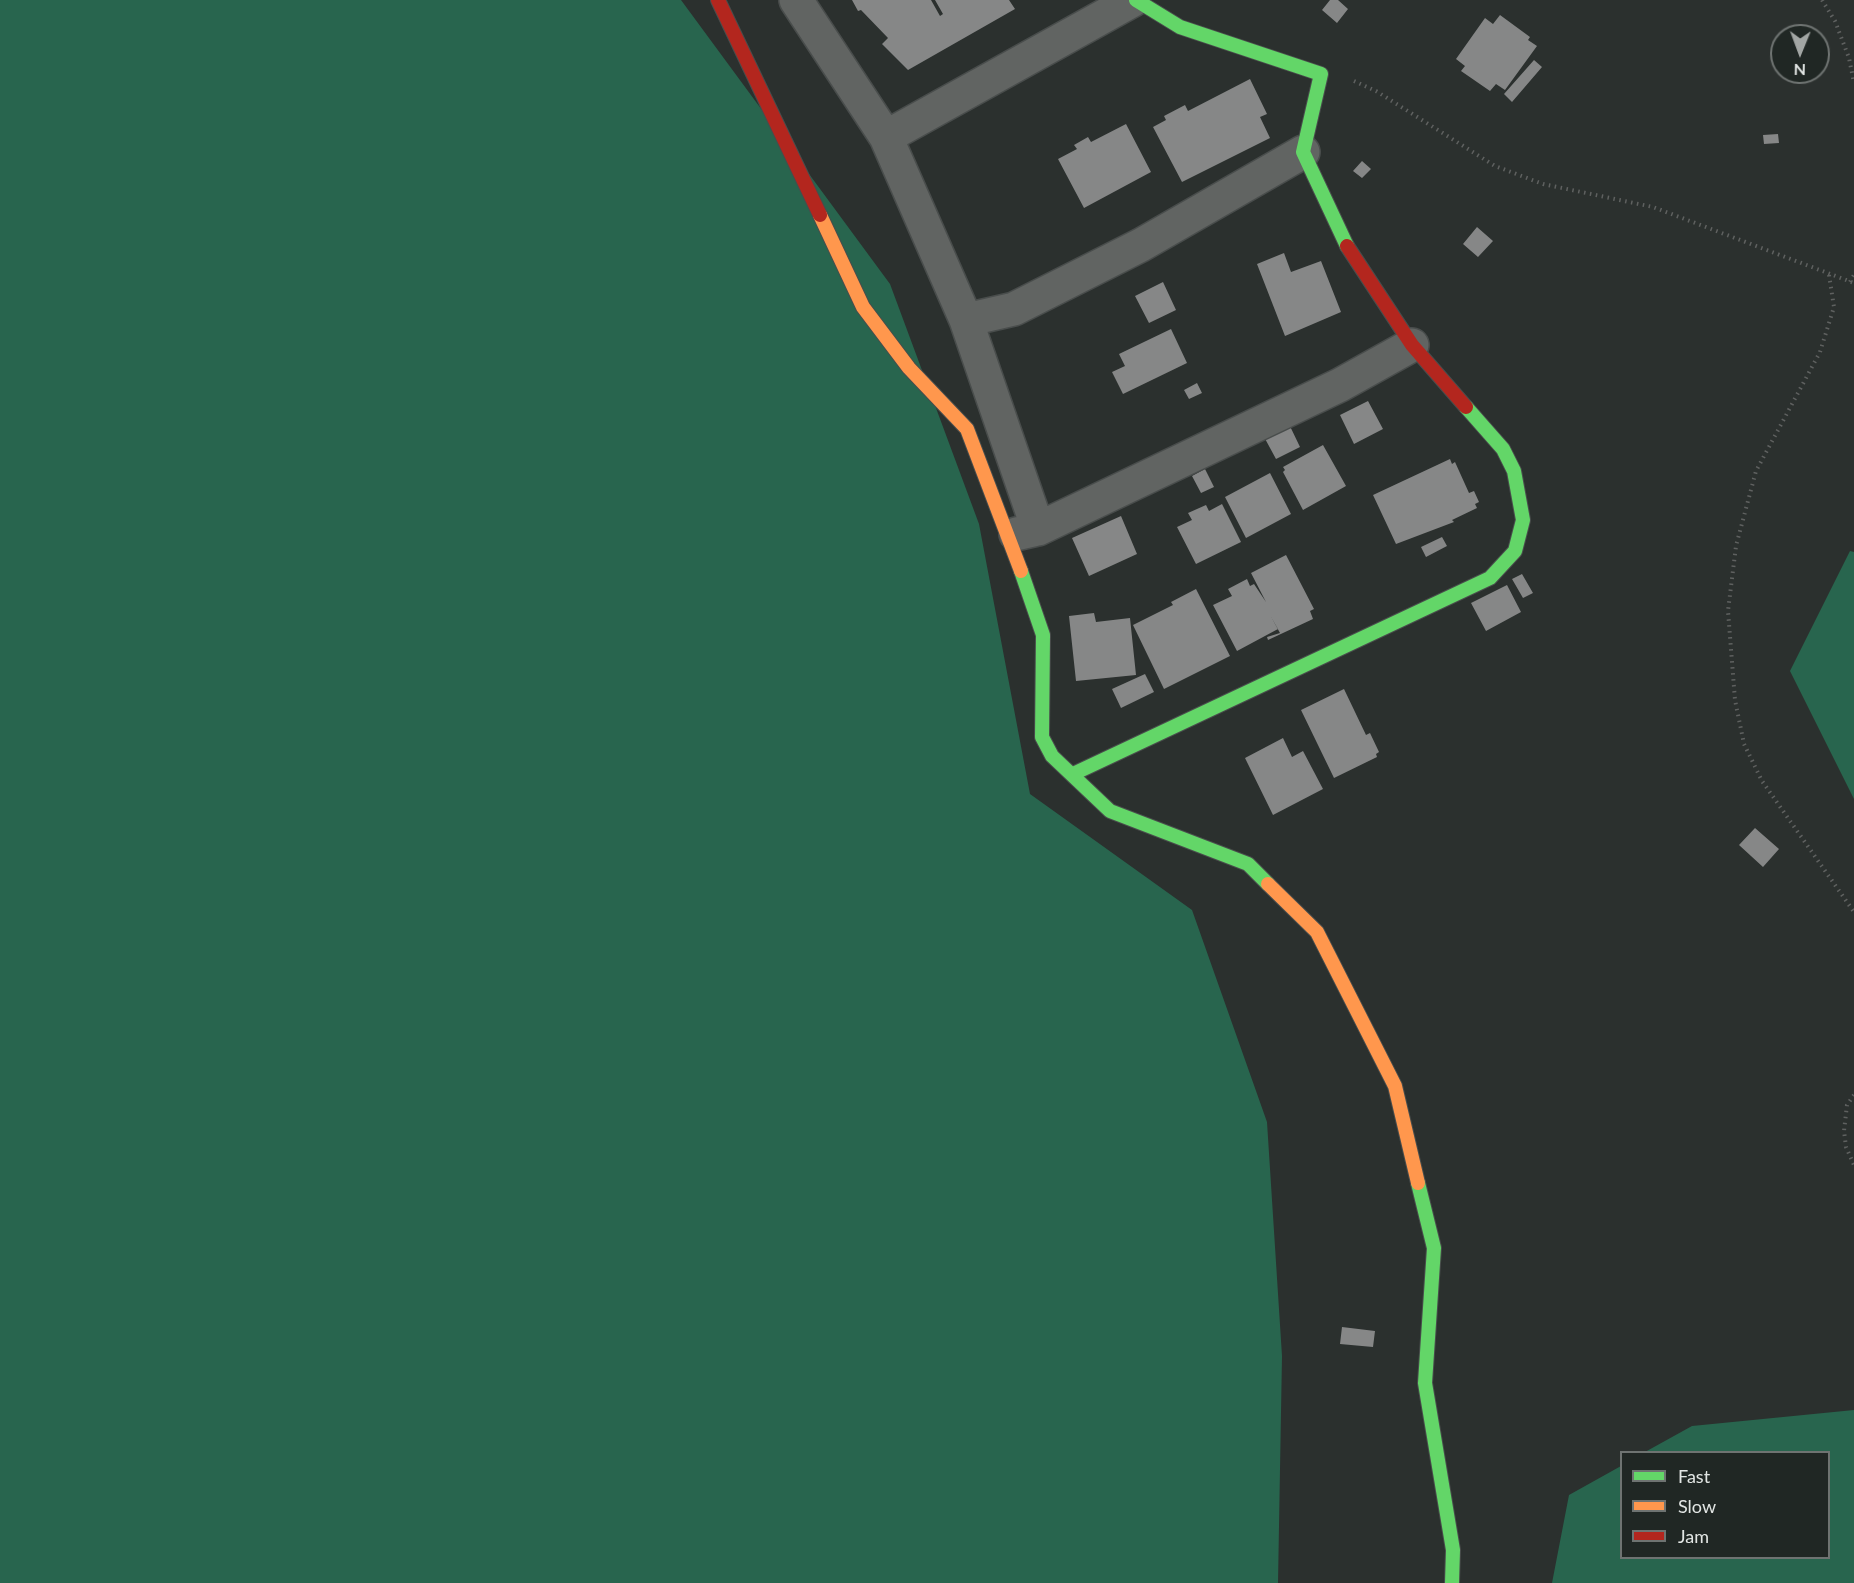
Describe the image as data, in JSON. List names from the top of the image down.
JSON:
{
  "legend": ["Fast", "Slow", "Jam"],
  "north": "bottom"
}
